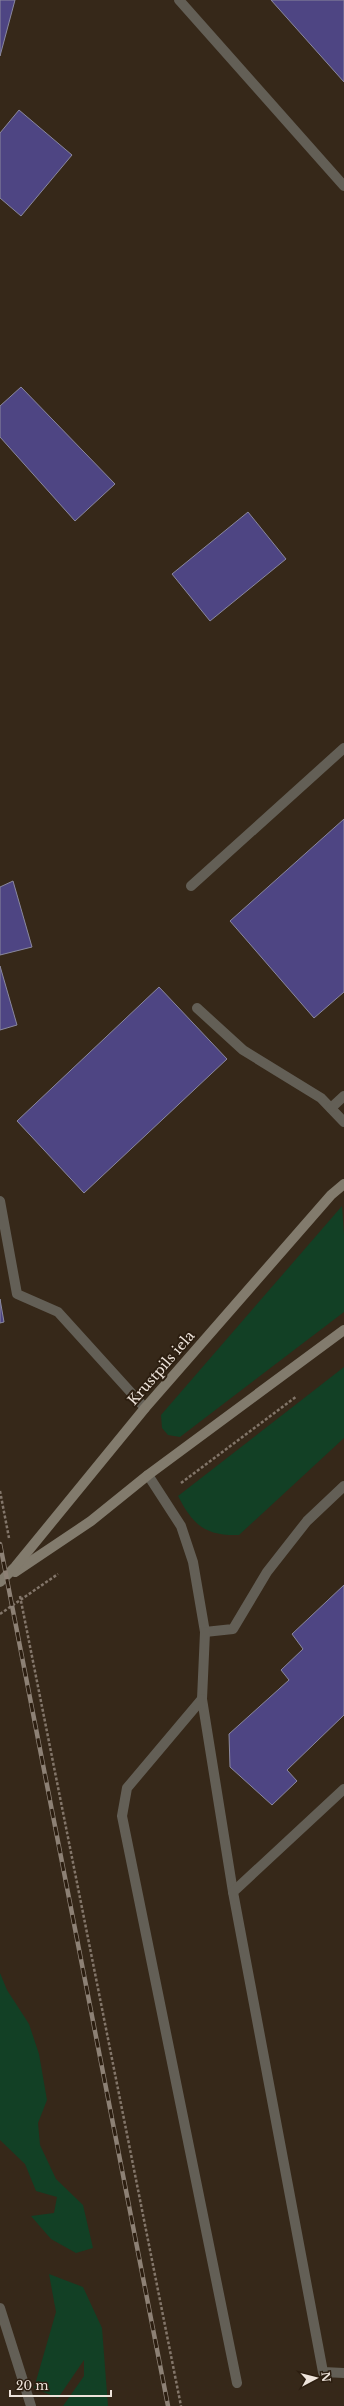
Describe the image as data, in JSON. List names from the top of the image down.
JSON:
{
  "streets": {
    "main road": ["Krustpils iela"]
  },
  "scale_bar": "20 m",
  "north": "right"
}
